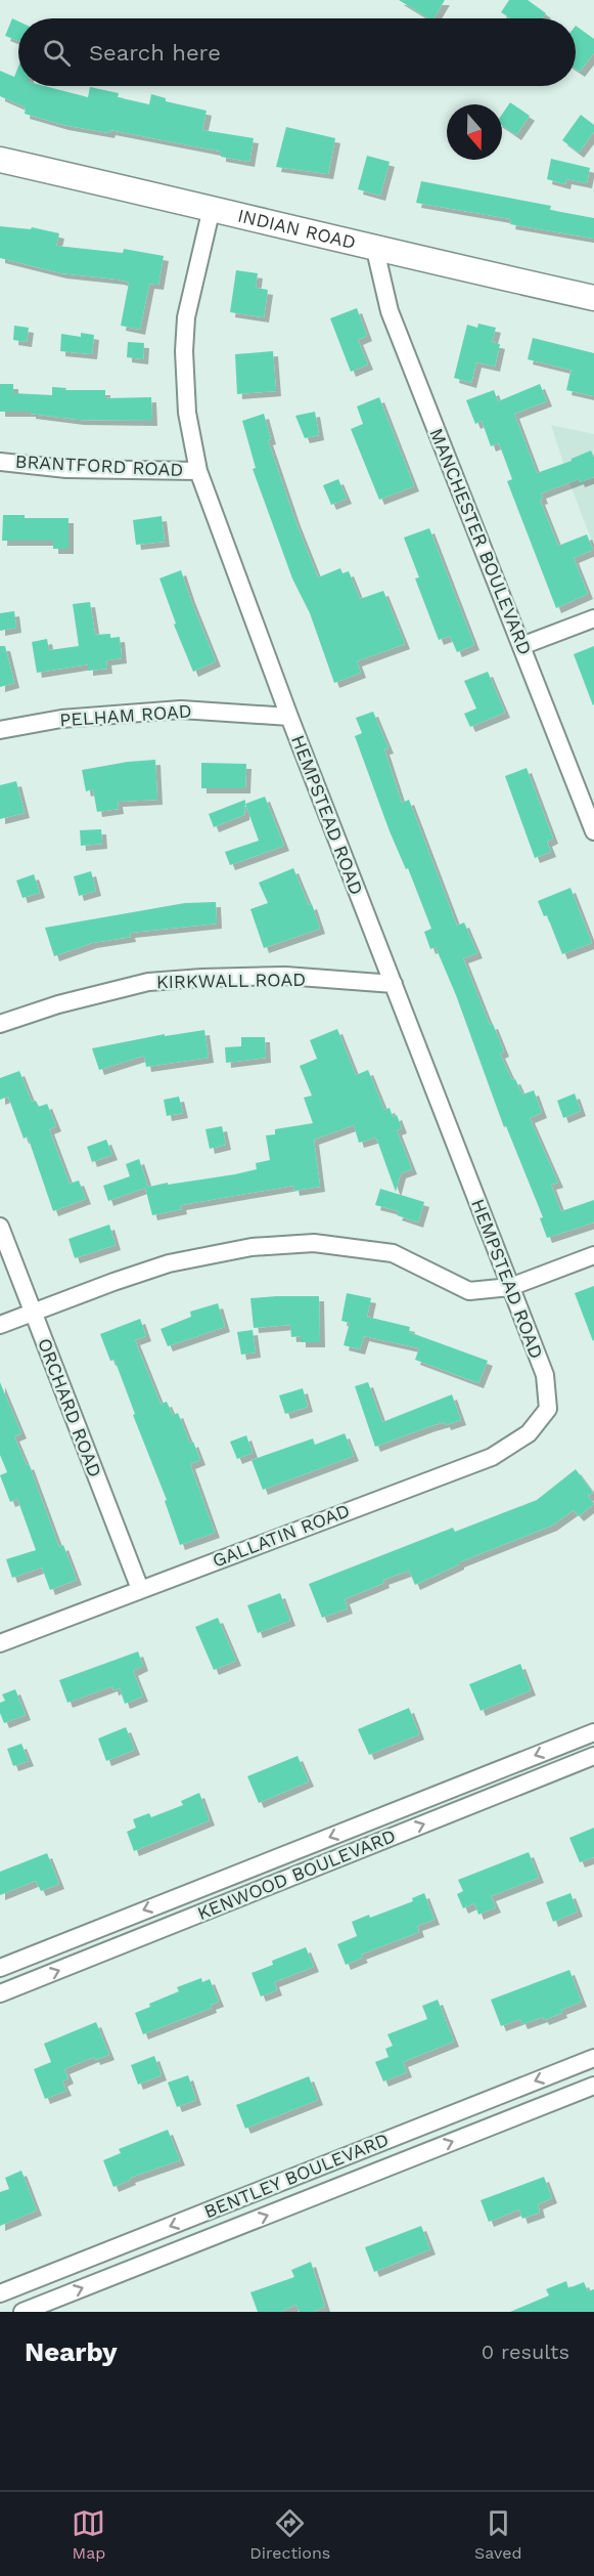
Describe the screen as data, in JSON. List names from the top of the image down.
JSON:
{
  "streets": {
    "street": [
      "INDIAN ROAD",
      "BRANTFORD ROAD",
      "MANCHESTER BOULEVARD",
      "PELHAM ROAD",
      "HEMPSTEAD ROAD",
      "KIRKWALL ROAD",
      "ORCHARD ROAD",
      "GALLATIN ROAD",
      "KENWOOD BOULEVARD",
      "BENTLEY BOULEVARD"
    ]
  },
  "crossings": [
    ["INDIAN ROAD", "MANCHESTER BOULEVARD"],
    ["INDIAN ROAD", "HEMPSTEAD ROAD"],
    ["BRANTFORD ROAD", "HEMPSTEAD ROAD"],
    ["PELHAM ROAD", "HEMPSTEAD ROAD"],
    ["HEMPSTEAD ROAD", "KIRKWALL ROAD"],
    ["HEMPSTEAD ROAD", "GALLATIN ROAD"],
    ["ORCHARD ROAD", "GALLATIN ROAD"]
  ],
  "north": "bottom",
  "page": {
    "search": "Search here",
    "heading": ["Nearby", "0 results"],
    "nav": ["Map", "Directions", "Saved"]
  }
}
